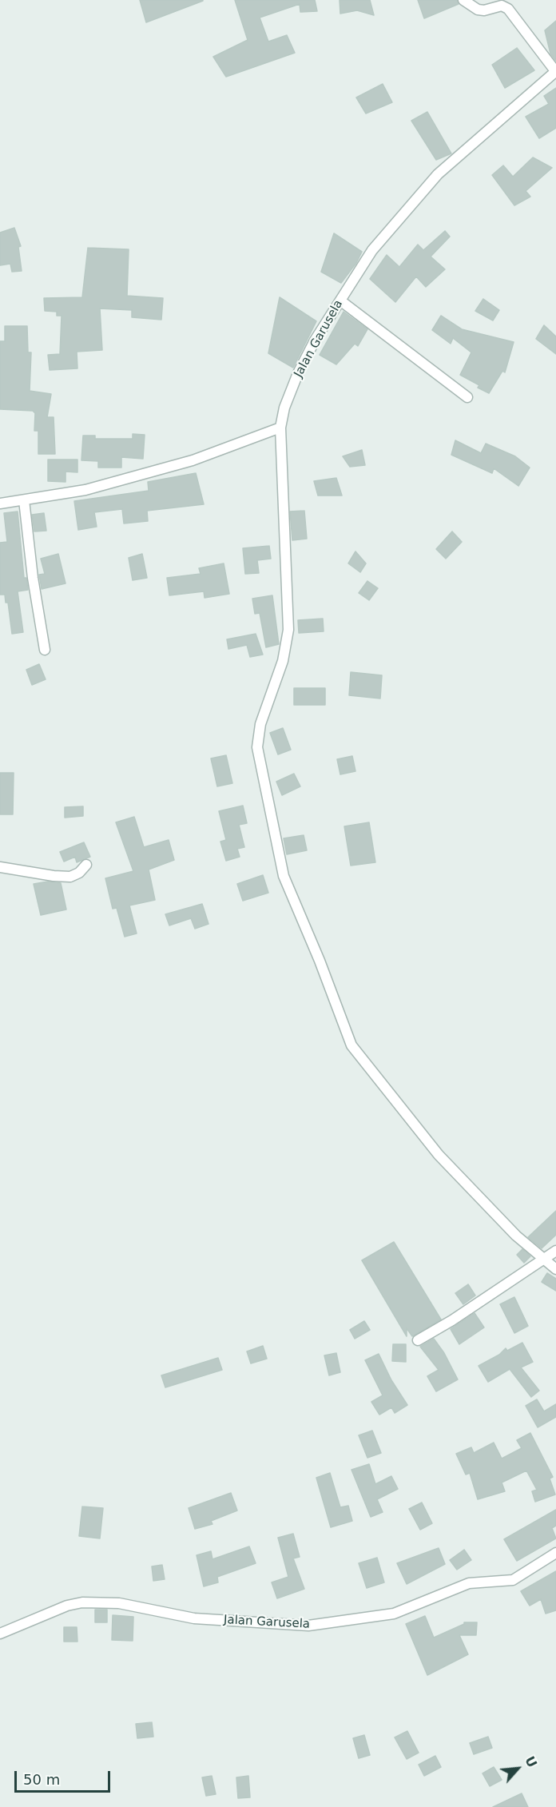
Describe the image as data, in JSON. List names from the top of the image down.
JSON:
{
  "streets": {
    "street": ["Jalan Garusela"]
  },
  "scale_bar": "50 m",
  "north": "top right"
}
